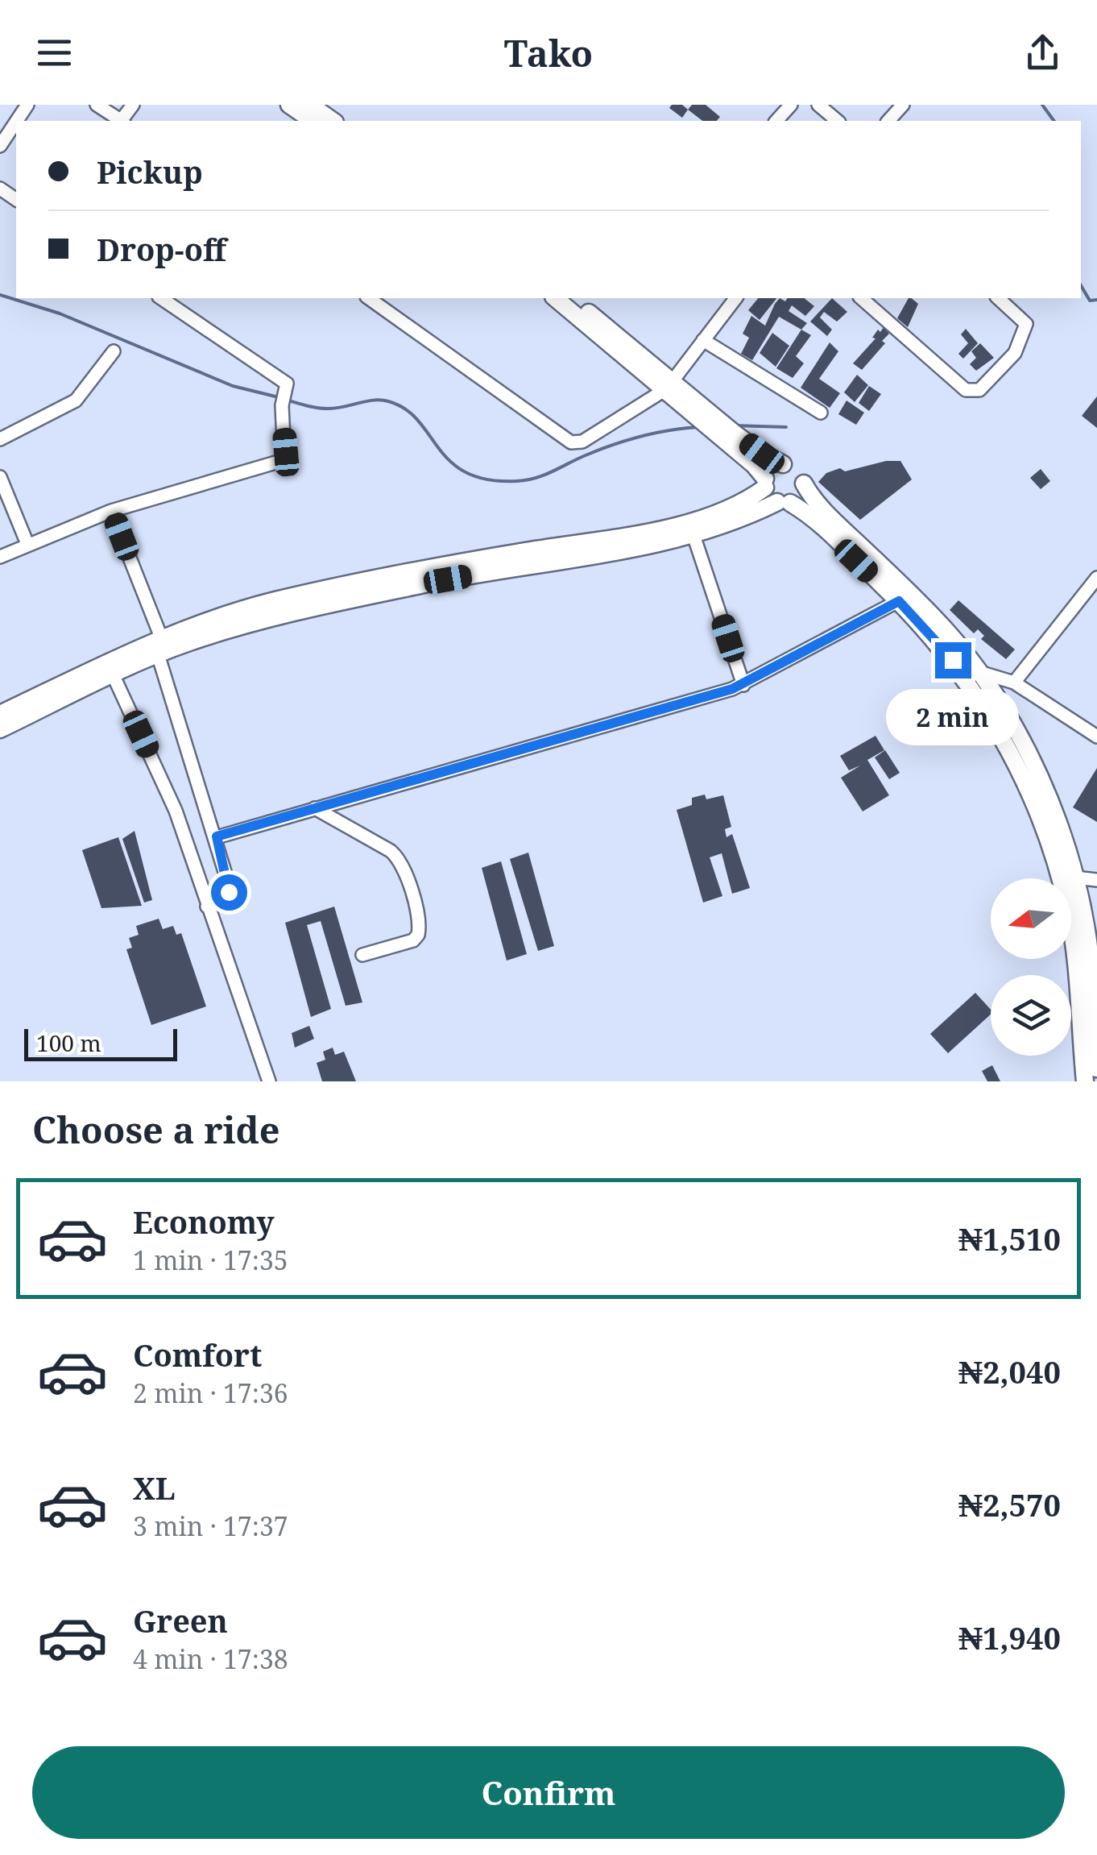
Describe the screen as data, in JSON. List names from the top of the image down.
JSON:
{
  "scale_bar": "100 m",
  "north": "left",
  "page": {
    "header": "Tako",
    "banner": ["Pickup", "Drop-off"],
    "bubble": "2 min",
    "scale": "100 m",
    "heading": "Choose a ride",
    "list": [
      {
        "name": "Economy",
        "note": "1 min · 17:35",
        "value": "₦1,510"
      },
      {
        "name": "Comfort",
        "note": "2 min · 17:36",
        "value": "₦2,040"
      },
      {
        "name": "XL",
        "note": "3 min · 17:37",
        "value": "₦2,570"
      },
      {
        "name": "Green",
        "note": "4 min · 17:38",
        "value": "₦1,940"
      }
    ],
    "buttons": "Confirm"
  }
}
